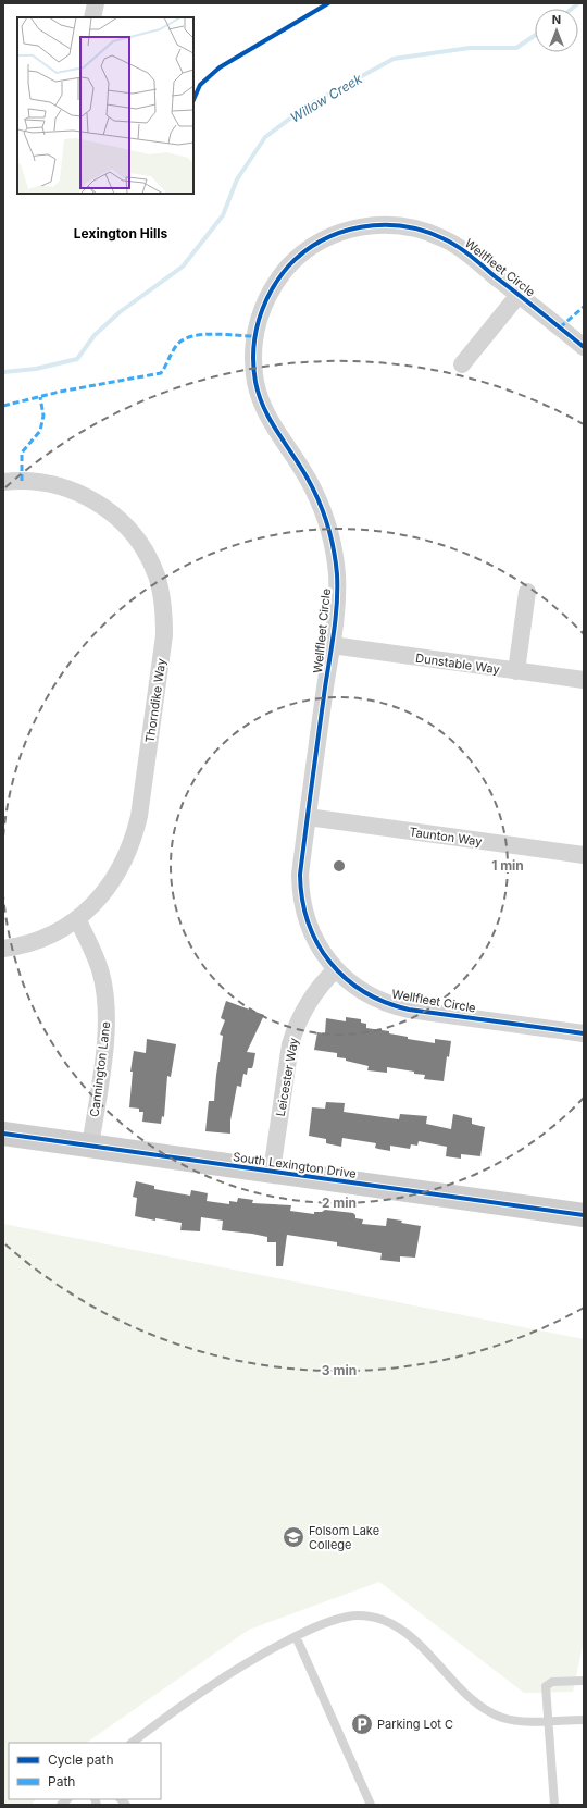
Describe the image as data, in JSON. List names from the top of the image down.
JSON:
{
  "streets": {
    "street": [
      "Wellfleet Circle",
      "Dunstable Way",
      "Thorndike Way",
      "Taunton Way",
      "Cannington Lane",
      "Leicester Way",
      "South Lexington Drive"
    ]
  },
  "crossings": [
    ["Wellfleet Circle", "Dunstable Way"],
    ["Wellfleet Circle", "Taunton Way"],
    ["Wellfleet Circle", "Leicester Way"],
    ["Thorndike Way", "Cannington Lane"],
    ["Cannington Lane", "South Lexington Drive"],
    ["Leicester Way", "South Lexington Drive"]
  ],
  "districts": ["Lexington Hills"],
  "water": ["Willow Creek"],
  "places": {
    "school or university": ["Folsom Lake College"],
    "parking": ["Parking Lot C"]
  },
  "legend": ["Cycle path", "Path"],
  "north": "top",
  "rings": ["1 min", "2 min", "3 min"]
}
